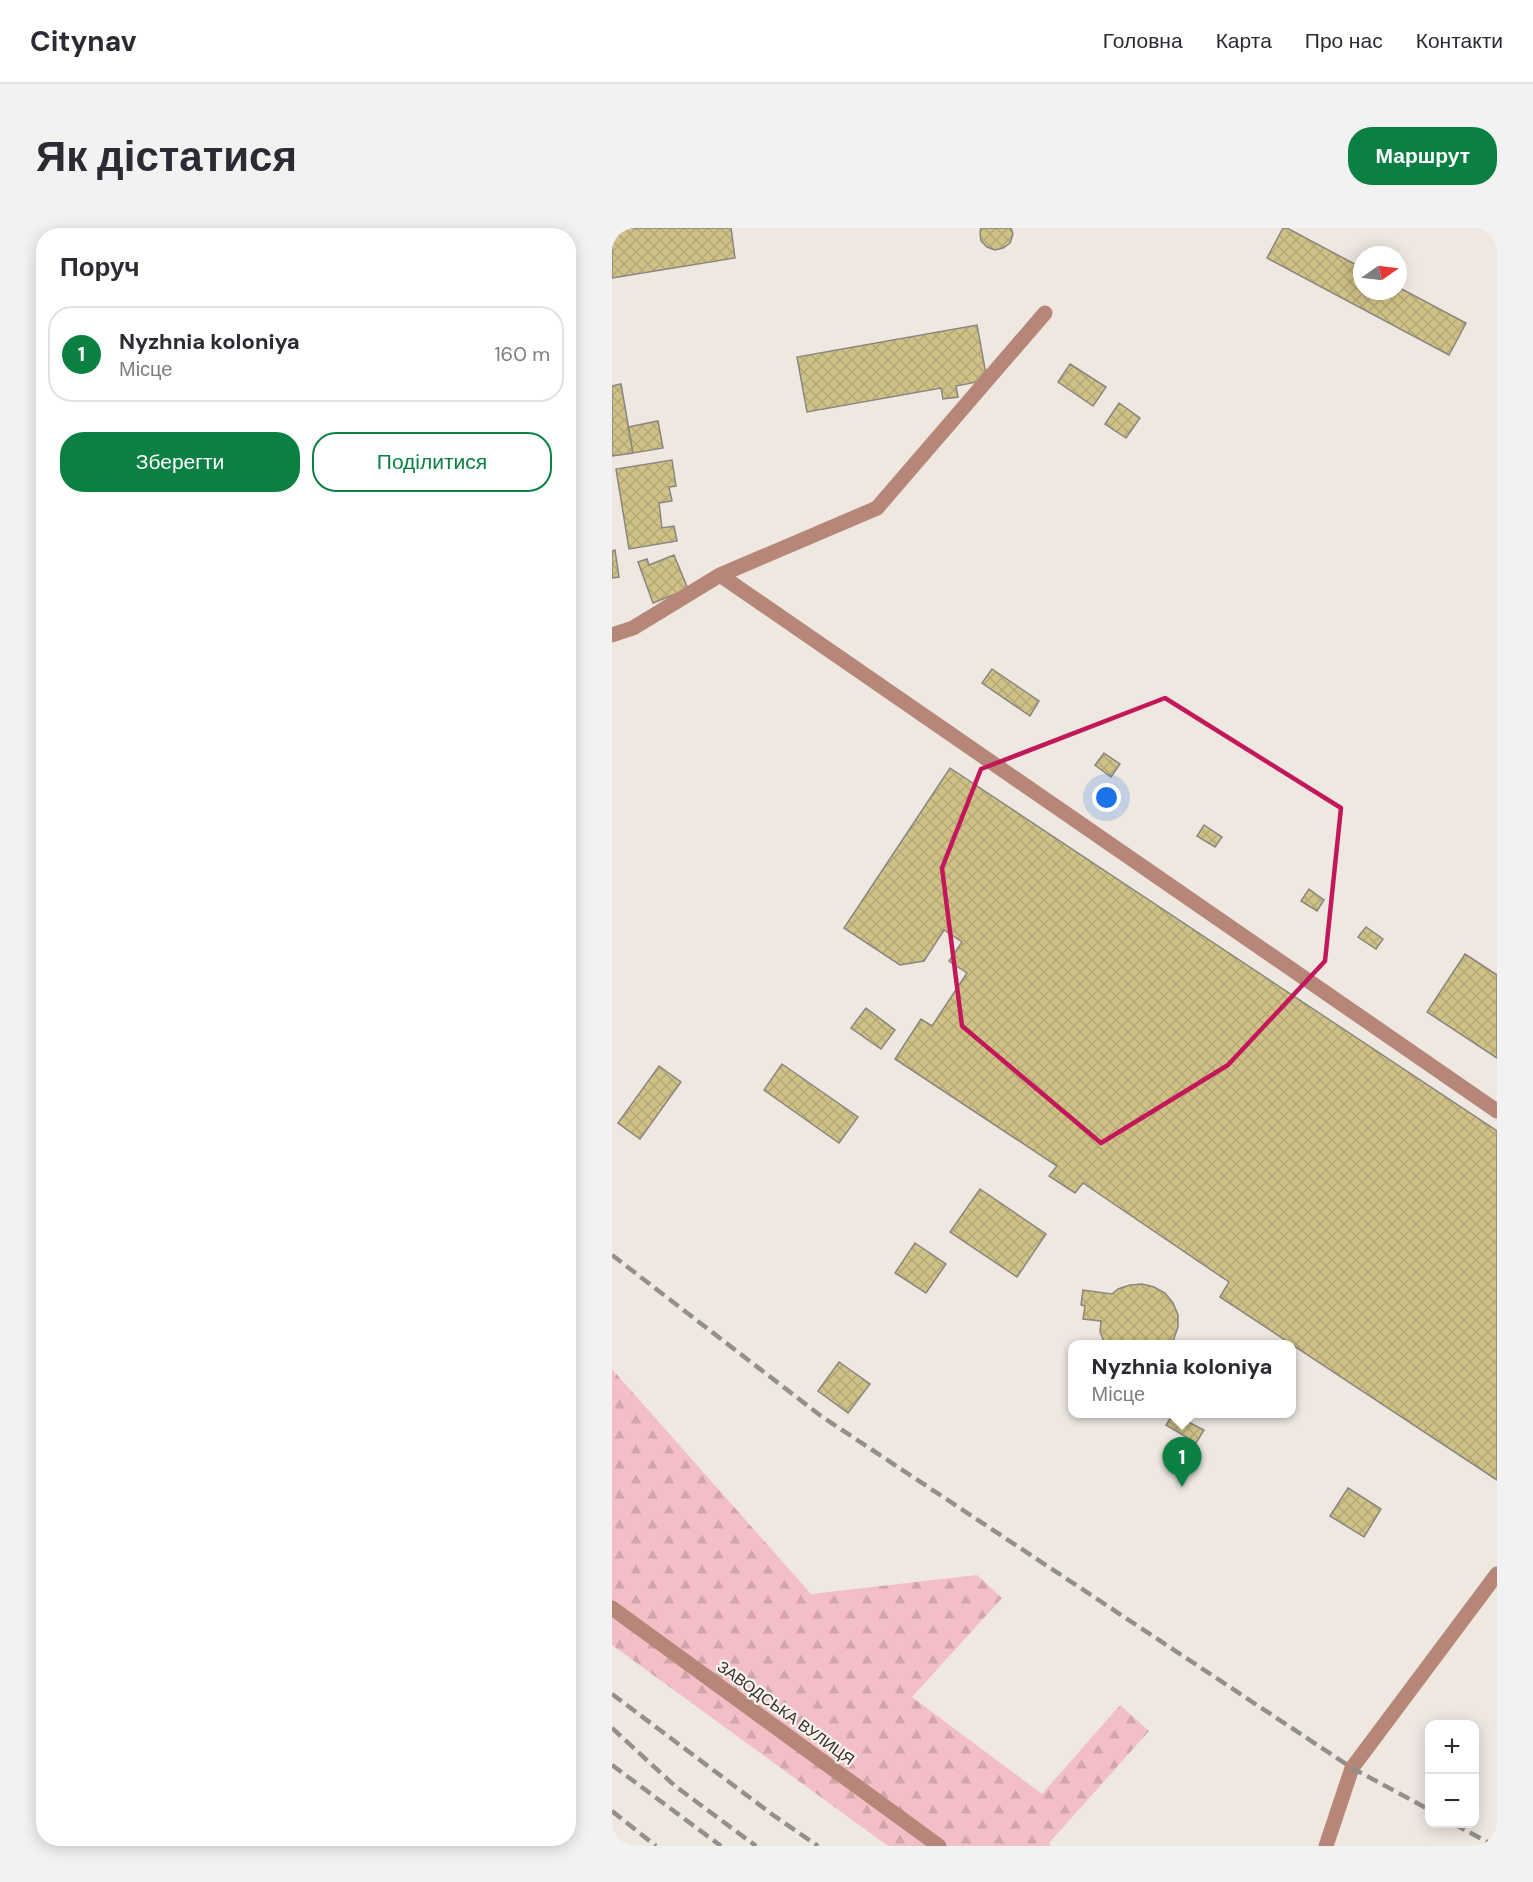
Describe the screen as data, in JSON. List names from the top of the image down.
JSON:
{
  "streets": {
    "street": ["ЗАВОДСЬКА ВУЛИЦЯ"]
  },
  "north": "right",
  "page": {
    "header": "Citynav",
    "nav": [
      "Головна",
      "Карта",
      "Про нас",
      "Контакти"
    ],
    "buttons": [
      "Маршрут",
      ["Зберегти", "Поділитися"]
    ],
    "title": "Як дістатися",
    "heading": "Поруч",
    "list": [
      {
        "mark": "1",
        "name": "Nyzhnia koloniya",
        "note": "Місце",
        "value": "160 m"
      }
    ],
    "popup": ["Nyzhnia koloniya", "Місце"],
    "pins": "1",
    "map_buttons": ["+", "−"]
  }
}
